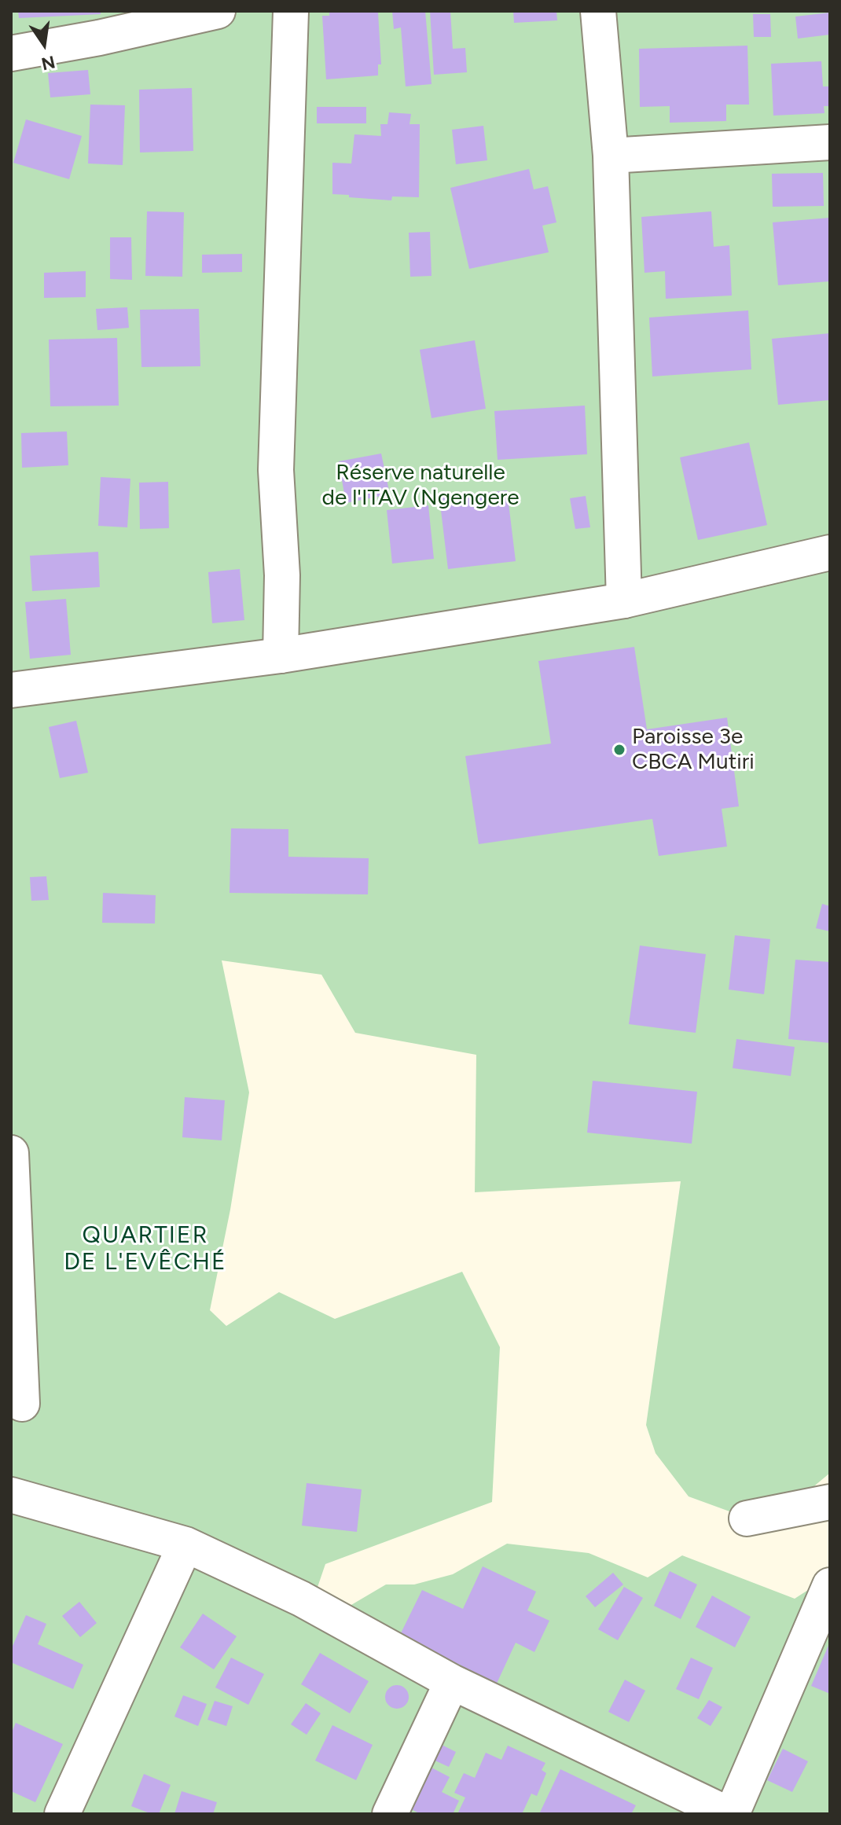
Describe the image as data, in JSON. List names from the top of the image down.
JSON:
{
  "districts": ["QUARTIER DE L'EVÊCHÉ"],
  "parks": ["Réserve naturelle de l'ITAV (Ngengere"],
  "places": ["Paroisse 3e CBCA Mutiri"],
  "north": "bottom"
}
